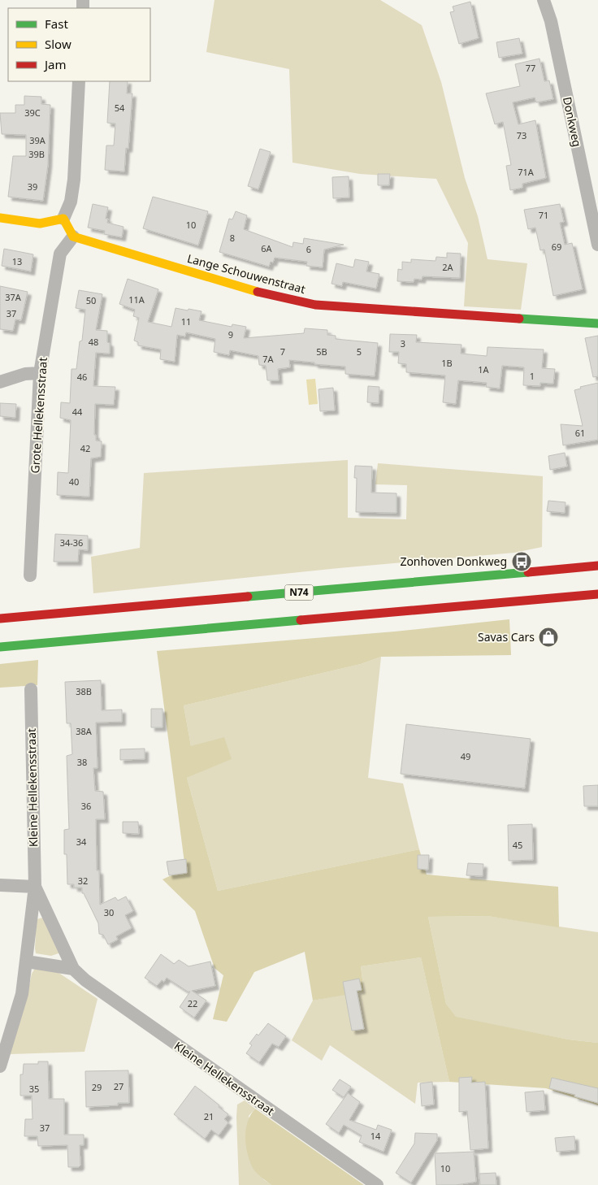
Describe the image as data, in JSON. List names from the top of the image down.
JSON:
{
  "streets": {
    "main road": ["Lange Schouwenstraat", "N74"],
    "street": ["Donkweg", "Grote Hellekensstraat", "Kleine Hellekensstraat"]
  },
  "crossings": [
    ["Lange Schouwenstraat", "Grote Hellekensstraat"]
  ],
  "places": {
    "bus stop": ["Zonhoven Donkweg"],
    "shop": ["Savas Cars"]
  },
  "house_numbers": [
    "77",
    "54",
    "39C",
    "73",
    "39A",
    "39B",
    "71A",
    "39",
    "71",
    "10",
    "8",
    "69",
    "6A",
    "6",
    "13",
    "2A",
    "37A",
    "11A",
    "50",
    "37",
    "11",
    "9",
    "48",
    "3",
    "7",
    "5B",
    "5",
    "7A",
    "1B",
    "1A",
    "1",
    "46",
    "44",
    "61",
    "42",
    "40",
    "34-36",
    "38B",
    "38A",
    "49",
    "38",
    "36",
    "34",
    "45",
    "32",
    "30",
    "22",
    "27",
    "29",
    "35",
    "21",
    "37",
    "14",
    "10"
  ],
  "legend": ["Fast", "Slow", "Jam"]
}
